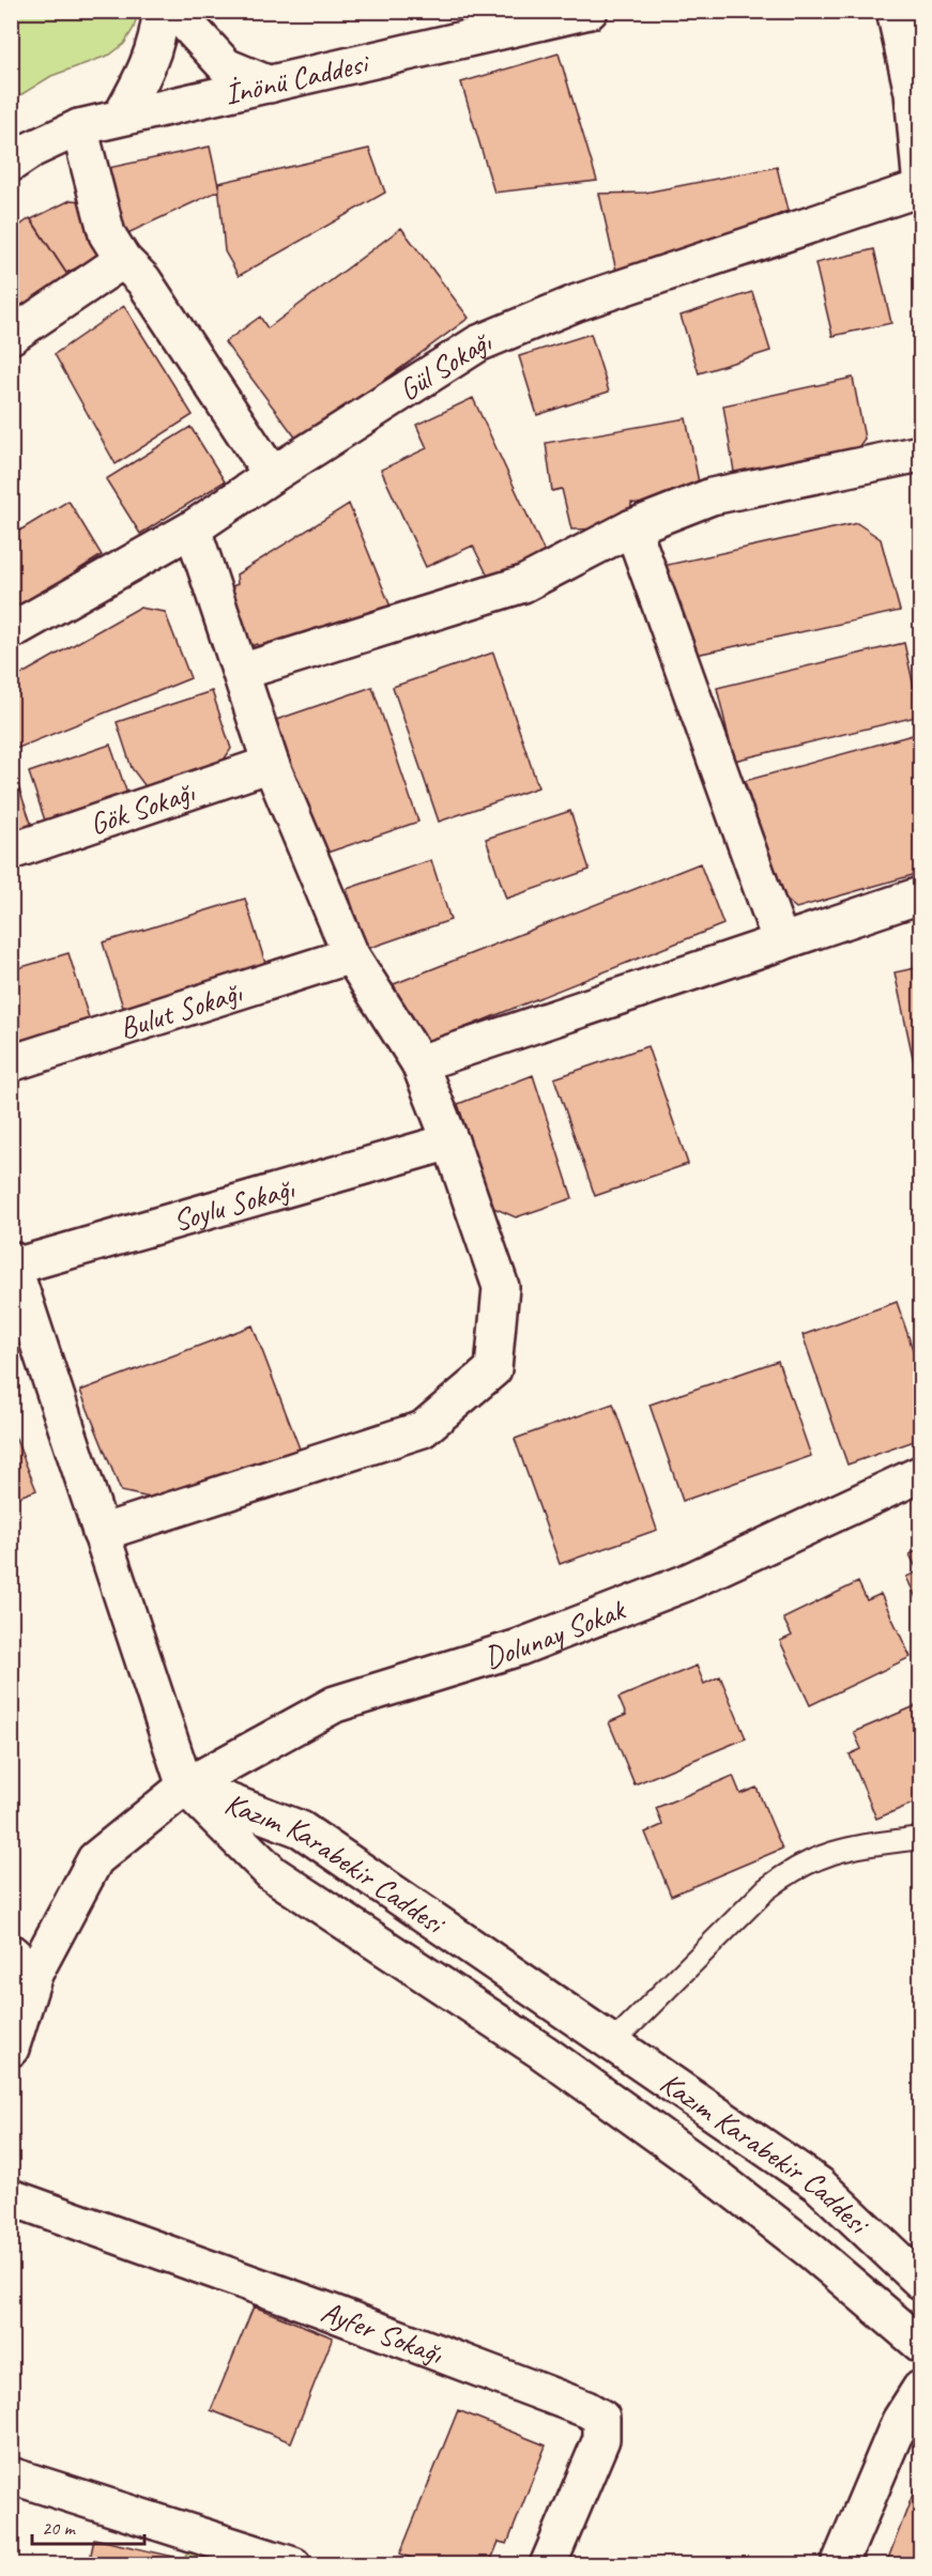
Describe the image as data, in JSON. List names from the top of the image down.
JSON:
{
  "streets": {
    "street": [
      "İnönü Caddesi",
      "Gül Sokağı",
      "Gök Sokağı",
      "Bulut Sokağı",
      "Soylu Sokağı",
      "Dolunay Sokak",
      "Kazım Karabekir Caddesi",
      "Ayfer Sokağı"
    ]
  },
  "crossings": [
    ["Soylu Sokağı", "Kazım Karabekir Caddesi"],
    ["Dolunay Sokak", "Kazım Karabekir Caddesi"]
  ],
  "scale_bar": "20 m"
}
